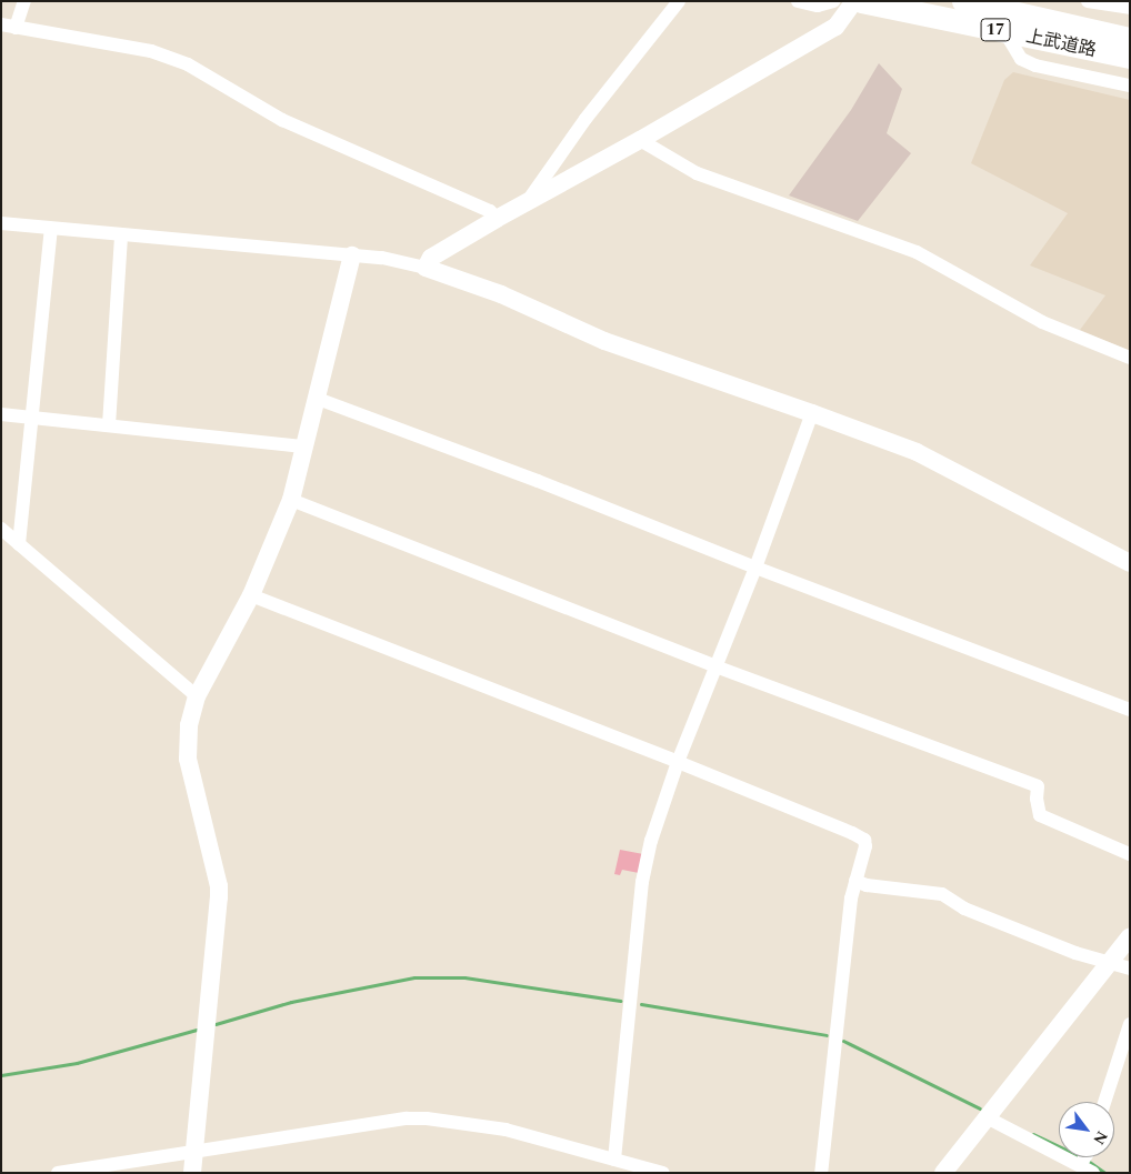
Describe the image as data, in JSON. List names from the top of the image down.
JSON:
{
  "streets": {
    "highway": ["17", "上武道路"]
  },
  "north": "bottom right"
}
